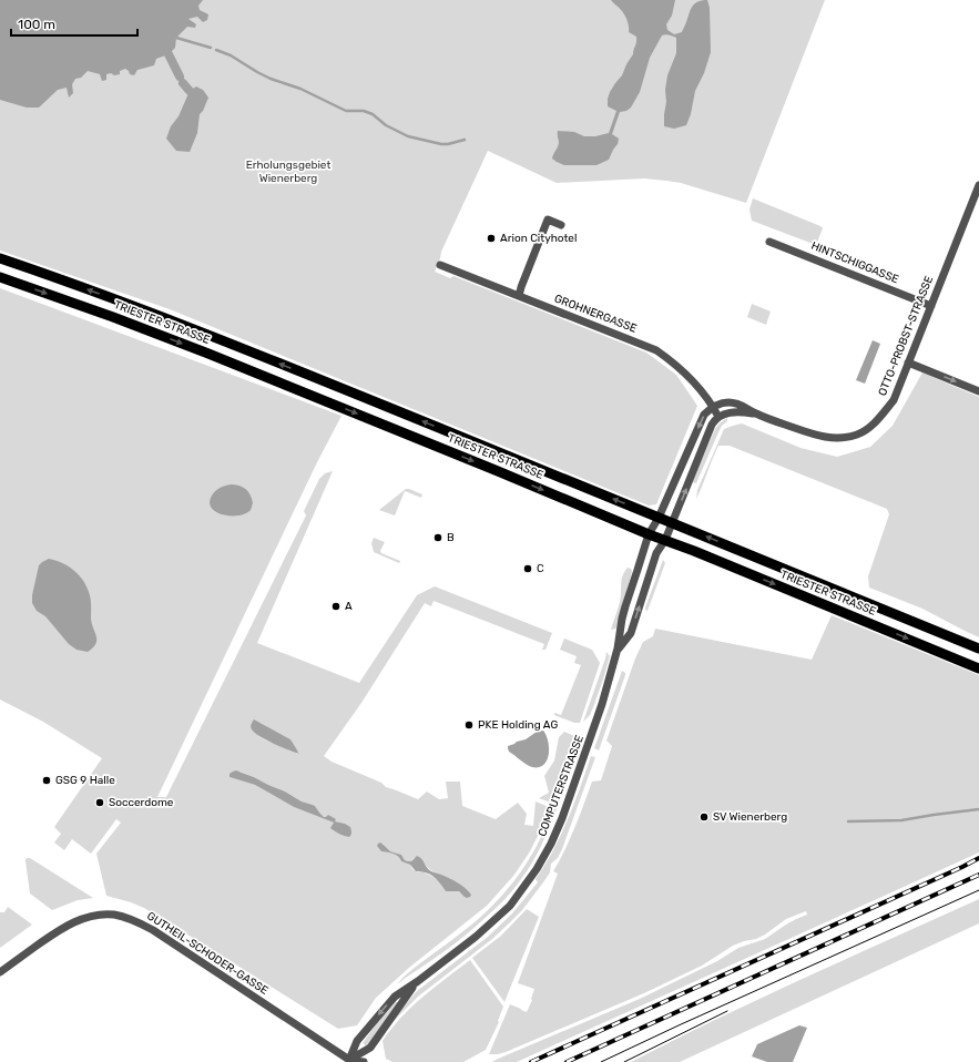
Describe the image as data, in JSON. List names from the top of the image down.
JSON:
{
  "streets": {
    "main road": ["TRIESTER STRASSE"],
    "street": [
      "HINTSCHIGGASSE",
      "GROHNERGASSE",
      "OTTO-PROBST-STRASSE",
      "COMPUTERSTRASSE",
      "GUTHEIL-SCHODER-GASSE"
    ]
  },
  "crossings": [
    ["HINTSCHIGGASSE", "OTTO-PROBST-STRASSE"],
    ["GROHNERGASSE", "OTTO-PROBST-STRASSE"],
    ["TRIESTER STRASSE", "COMPUTERSTRASSE"],
    ["COMPUTERSTRASSE", "GUTHEIL-SCHODER-GASSE"]
  ],
  "parks": ["Erholungsgebiet Wienerberg"],
  "places": [
    "Arion Cityhotel",
    "B",
    "C",
    "A",
    "PKE Holding AG",
    "GSG 9 Halle",
    "Soccerdome",
    "SV Wienerberg"
  ],
  "scale_bar": "100 m"
}
